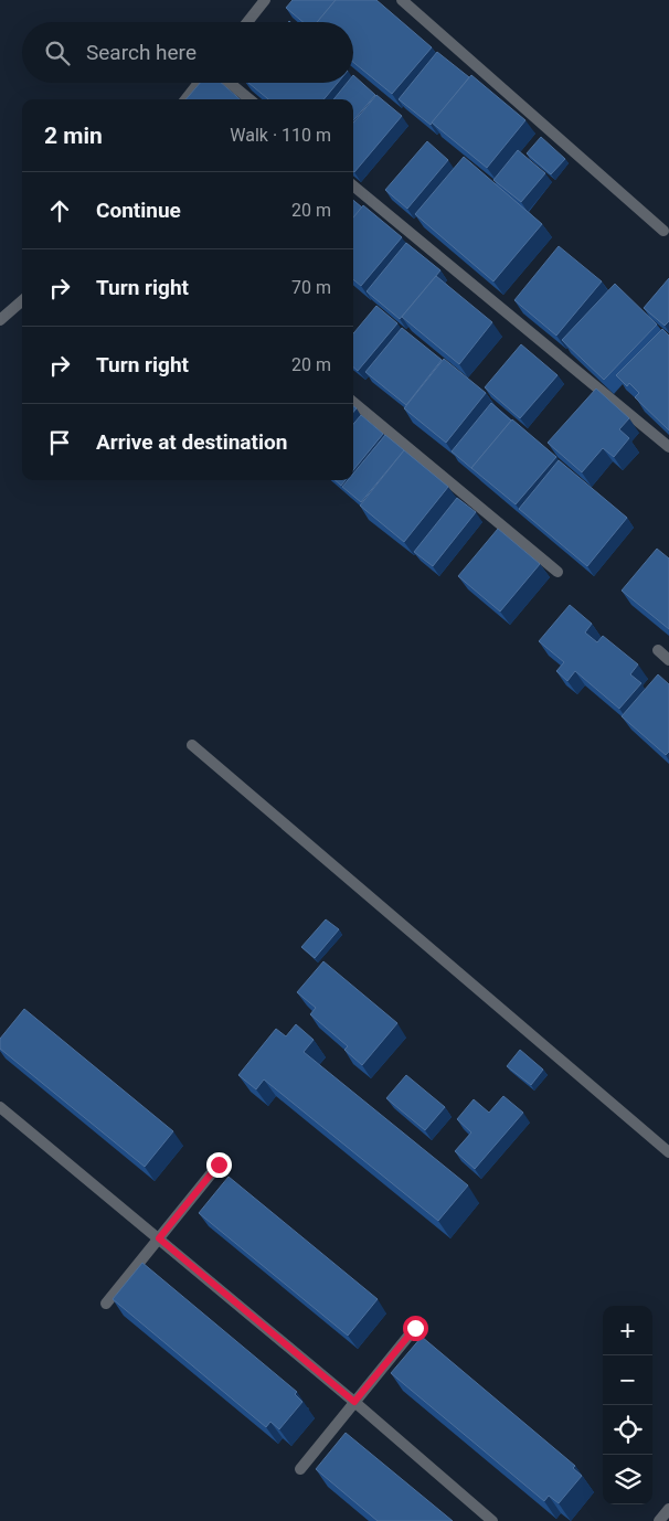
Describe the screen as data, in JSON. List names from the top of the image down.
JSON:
{
  "page": {
    "search": "Search here",
    "heading": ["2 min", "Walk · 110 m"],
    "list": [
      ["Continue", "20 m"],
      ["Turn right", "70 m"],
      ["Turn right", "20 m"],
      "Arrive at destination"
    ],
    "map_buttons": ["+", "−"]
  }
}
